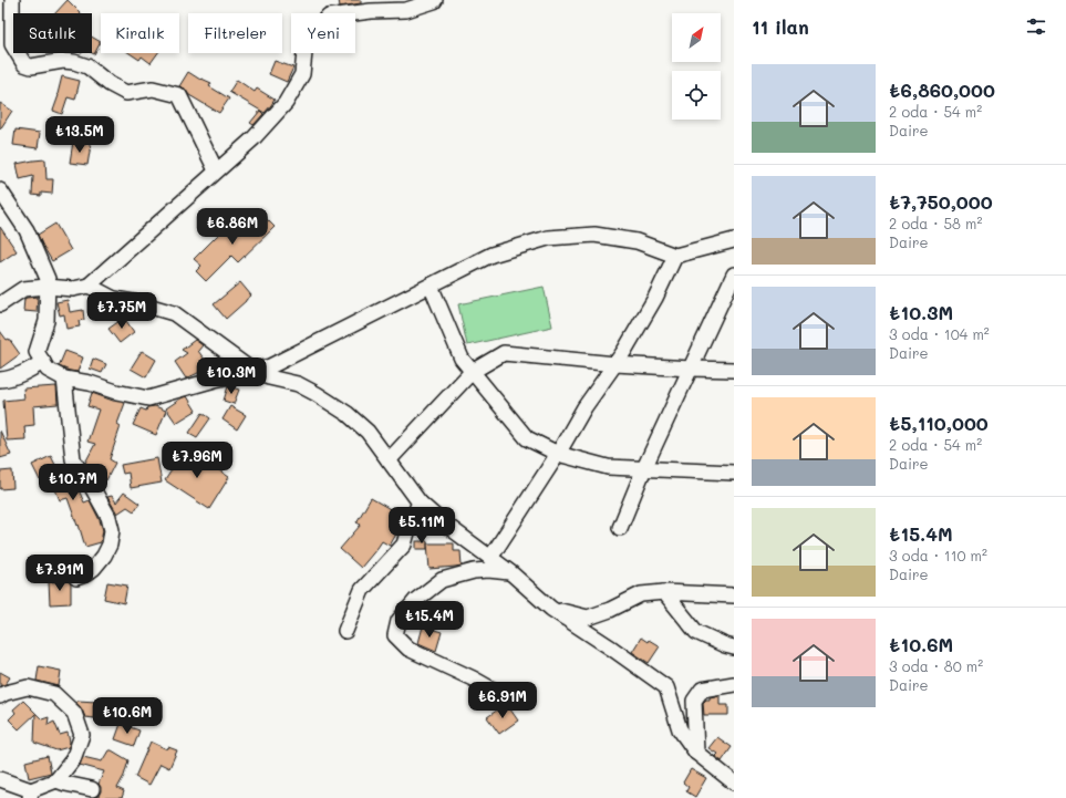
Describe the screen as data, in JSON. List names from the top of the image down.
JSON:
{
  "north": "top right",
  "page": {
    "heading": "11 ilan",
    "chip": [
      "Satılık",
      "Kiralık",
      "Filtreler",
      "Yeni"
    ],
    "list": [
      {
        "name": "₺6,860,000",
        "note": "2 oda · 54 m² · Daire"
      },
      {
        "name": "₺7,750,000",
        "note": "2 oda · 58 m² · Daire"
      },
      {
        "name": "₺10.3M",
        "note": "3 oda · 104 m² · Daire"
      },
      {
        "name": "₺5,110,000",
        "note": "2 oda · 54 m² · Daire"
      },
      {
        "name": "₺15.4M",
        "note": "3 oda · 110 m² · Daire"
      },
      {
        "name": "₺10.6M",
        "note": "3 oda · 80 m² · Daire"
      }
    ],
    "price": [
      "₺13.5M",
      "₺6.86M",
      "₺7.75M",
      "₺10.3M",
      "₺7.96M",
      "₺10.7M",
      "₺5.11M",
      "₺7.91M",
      "₺15.4M",
      "₺6.91M",
      "₺10.6M"
    ]
  }
}
